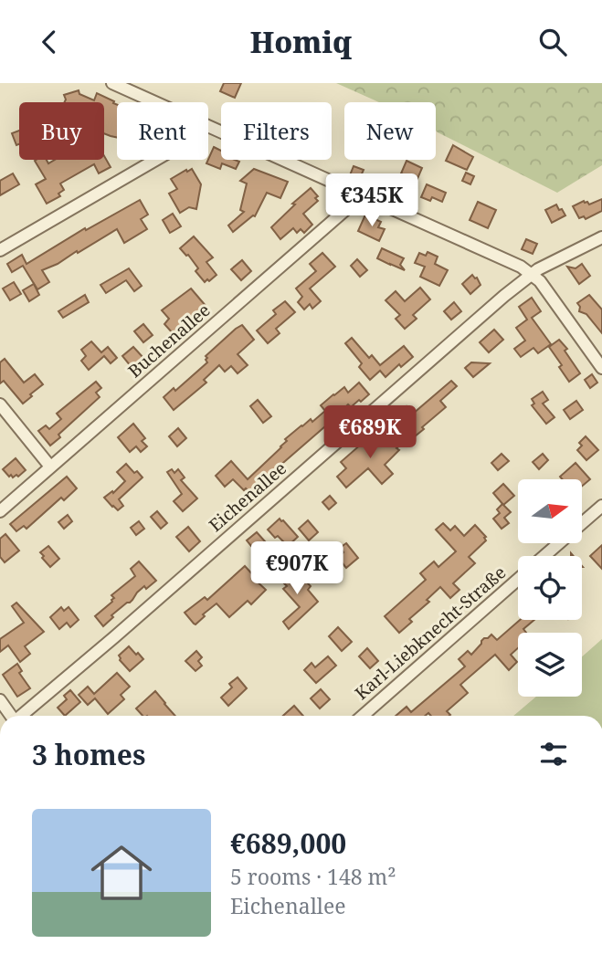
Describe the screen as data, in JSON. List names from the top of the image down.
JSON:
{
  "streets": {
    "street": ["Buchenallee", "Eichenallee", "Karl-Liebknecht-Straße"]
  },
  "north": "right",
  "page": {
    "header": "Homiq",
    "chip": [
      "Buy",
      "Rent",
      "Filters",
      "New"
    ],
    "price": ["€345K", "€689K", "€907K"],
    "heading": "3 homes",
    "list": [
      {
        "name": "€689,000",
        "note": "5 rooms · 148 m² · Eichenallee"
      }
    ]
  }
}
